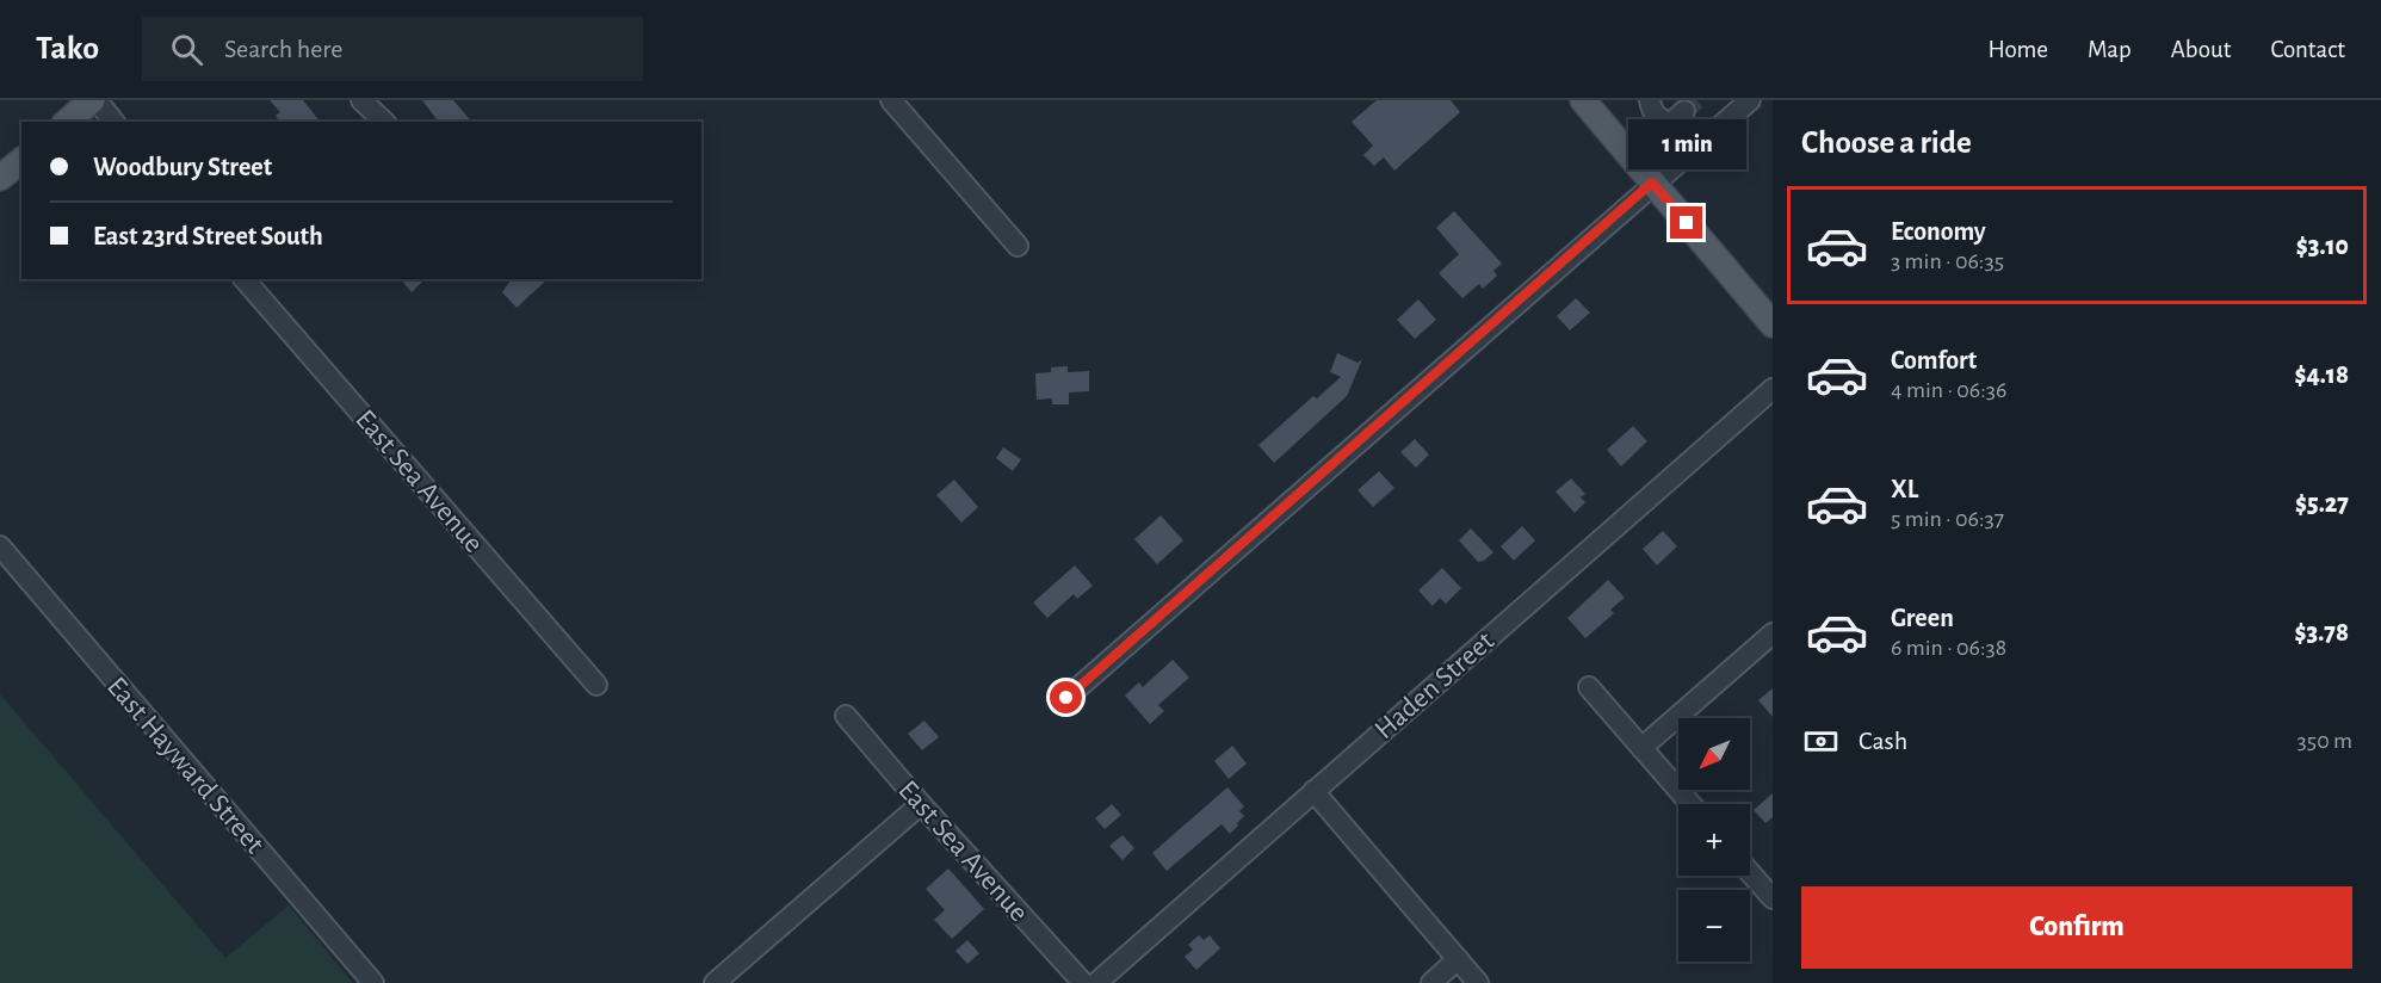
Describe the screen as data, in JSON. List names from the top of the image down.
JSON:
{
  "streets": {
    "street": ["East Sea Avenue", "Haden Street", "East Hayward Street"]
  },
  "north": "bottom left",
  "page": {
    "header": "Tako",
    "search": "Search here",
    "nav": [
      "Home",
      "Map",
      "About",
      "Contact"
    ],
    "heading": "Choose a ride",
    "bubble": "1 min",
    "banner": ["Woodbury Street", "East 23rd Street South"],
    "list": [
      {
        "name": "Economy",
        "note": "3 min · 06:35",
        "value": "$3.10"
      },
      {
        "name": "Comfort",
        "note": "4 min · 06:36",
        "value": "$4.18"
      },
      {
        "name": "XL",
        "note": "5 min · 06:37",
        "value": "$5.27"
      },
      {
        "name": "Green",
        "note": "6 min · 06:38",
        "value": "$3.78"
      }
    ],
    "pay": ["Cash", "350 m"],
    "map_buttons": ["+", "−"],
    "buttons": "Confirm"
  }
}
